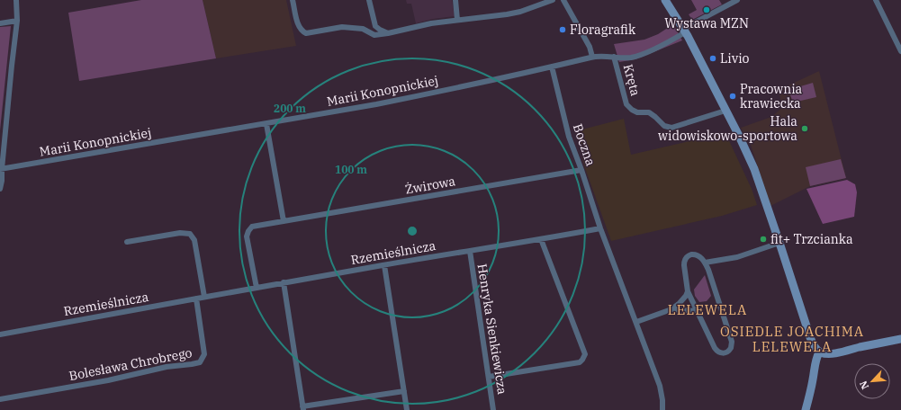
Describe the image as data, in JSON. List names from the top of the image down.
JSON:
{
  "streets": {
    "street": [
      "Kręta",
      "Marii Konopnickiej",
      "Boczna",
      "Żwirowa",
      "Rzemieślnicza",
      "Henryka Sienkiewicza",
      "Bolesława Chrobrego"
    ]
  },
  "crossings": [
    ["Kręta", "Marii Konopnickiej"],
    ["Marii Konopnickiej", "Boczna"],
    ["Boczna", "Żwirowa"],
    ["Boczna", "Rzemieślnicza"],
    ["Żwirowa", "Rzemieślnicza"],
    ["Rzemieślnicza", "Henryka Sienkiewicza"],
    ["Rzemieślnicza", "Bolesława Chrobrego"]
  ],
  "districts": ["LELEWELA", "OSIEDLE JOACHIMA LELEWELA"],
  "places": [
    "Wystawa MZN",
    "Floragrafik",
    "Livio",
    "Pracownia krawiecka",
    "Hala widowiskowo-sportowa",
    "fit+ Trzcianka"
  ],
  "north": "bottom left",
  "rings": ["200 m", "100 m"]
}
